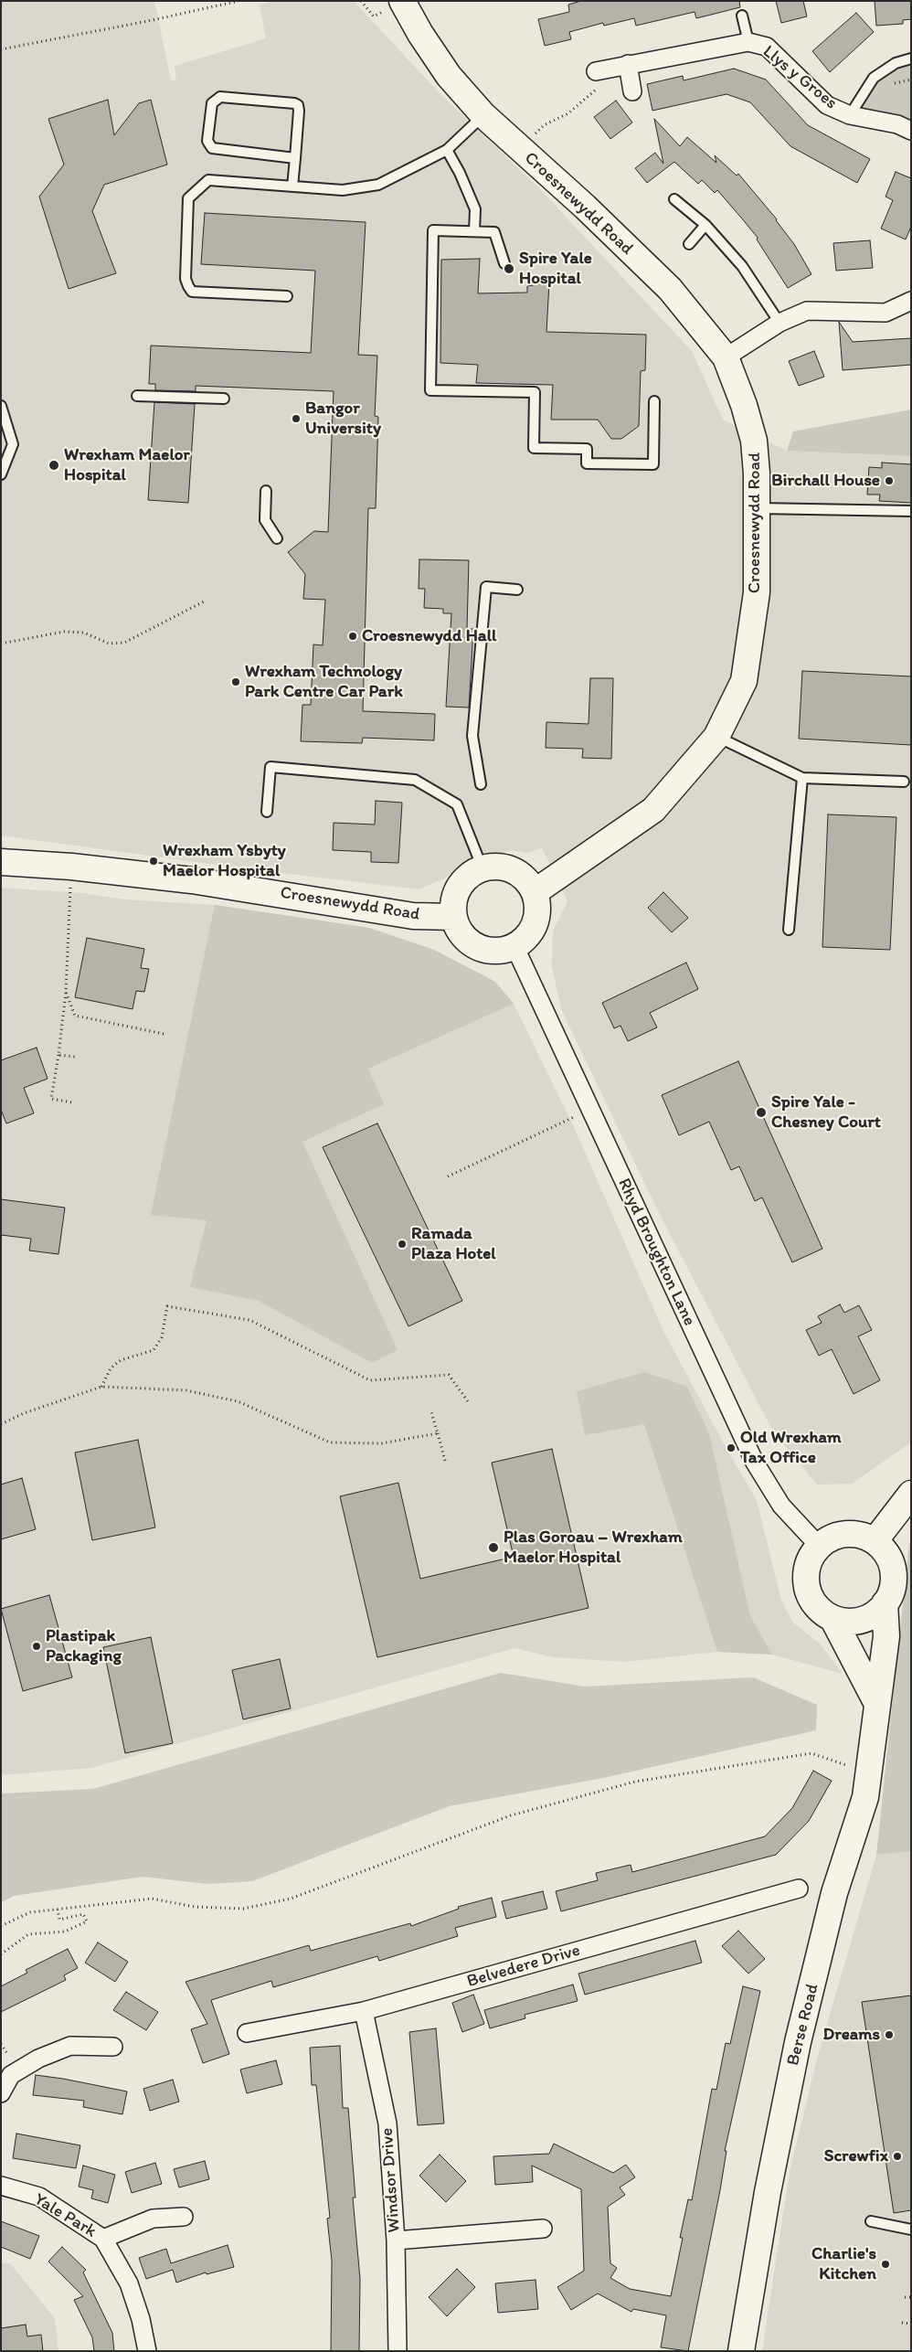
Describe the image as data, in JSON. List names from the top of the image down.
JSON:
{
  "streets": {
    "street": [
      "Llys y Groes",
      "Croesnewydd Road",
      "Rhyd Broughton Lane",
      "Belvedere Drive",
      "Berse Road",
      "Windsor Drive",
      "Yale Park"
    ]
  },
  "crossings": [
    ["Croesnewydd Road", "Rhyd Broughton Lane"],
    ["Rhyd Broughton Lane", "Berse Road"],
    ["Belvedere Drive", "Windsor Drive"]
  ],
  "places": [
    "Spire Yale Hospital",
    "Bangor University",
    "Wrexham Maelor Hospital",
    "Birchall House",
    "Croesnewydd Hall",
    "Wrexham Technology Park Centre Car Park",
    "Wrexham Ysbyty Maelor Hospital",
    "Spire Yale - Chesney Court",
    "Ramada Plaza Hotel",
    "Old Wrexham Tax Office",
    "Plas Goroau – Wrexham Maelor Hospital",
    "Plastipak Packaging",
    "Dreams",
    "Screwfix",
    "Charlie's Kitchen"
  ]
}
